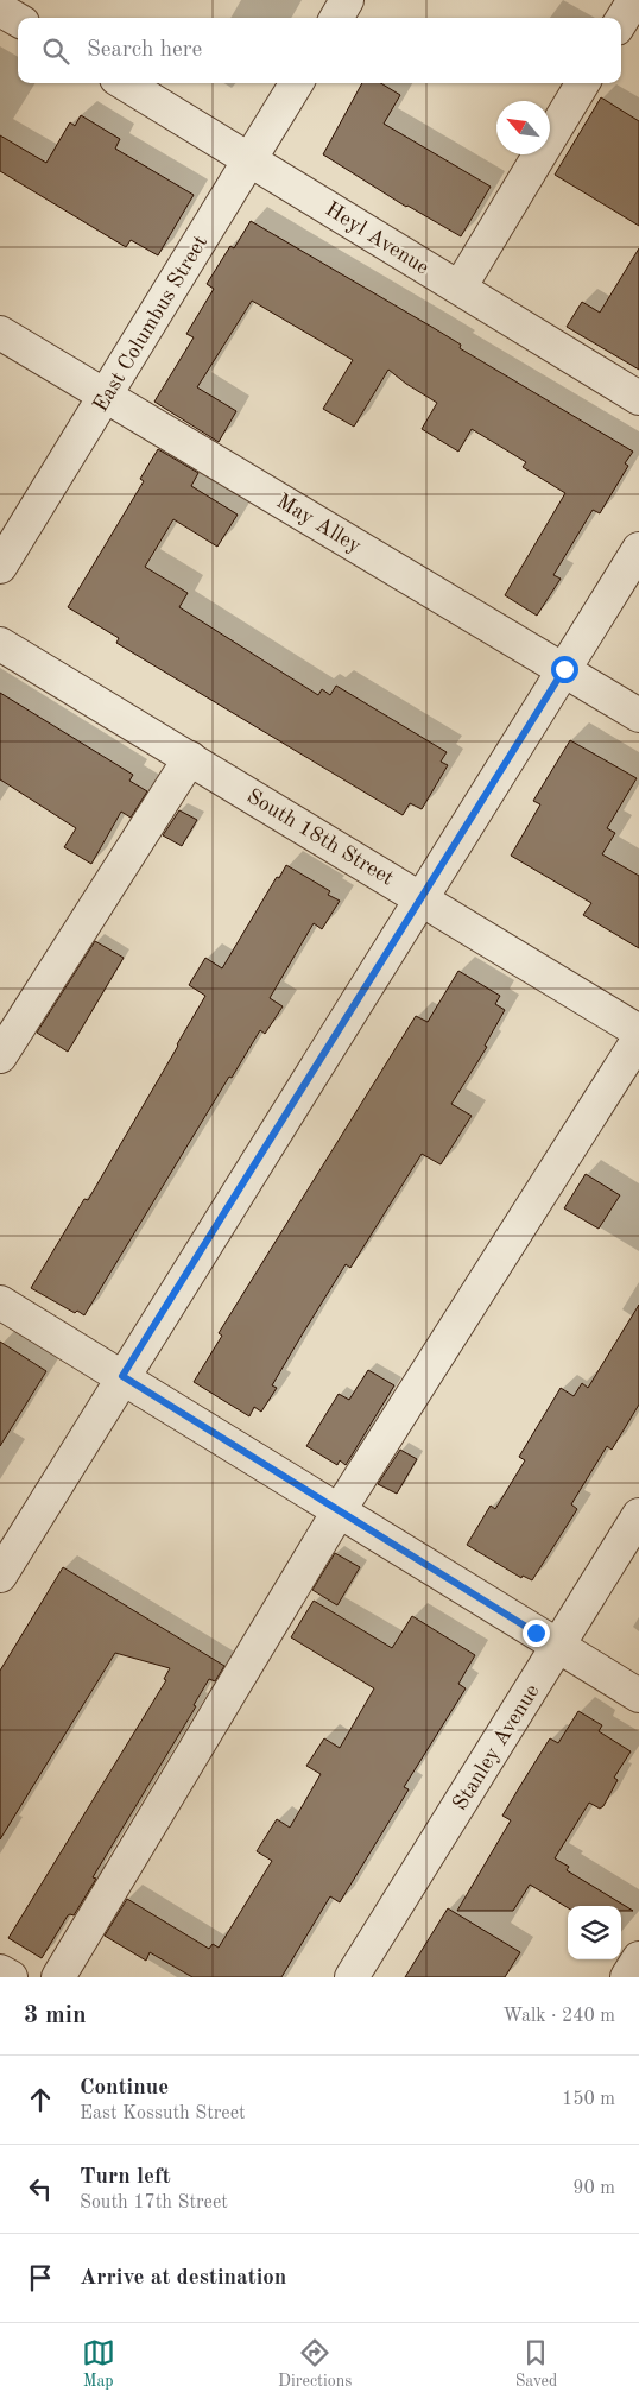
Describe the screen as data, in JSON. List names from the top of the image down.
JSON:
{
  "streets": {
    "street": [
      "Heyl Avenue",
      "East Columbus Street",
      "May Alley",
      "South 18th Street",
      "Stanley Avenue"
    ]
  },
  "crossings": [
    ["Heyl Avenue", "East Columbus Street"],
    ["East Columbus Street", "May Alley"]
  ],
  "north": "top left",
  "page": {
    "search": "Search here",
    "heading": ["3 min", "Walk · 240 m"],
    "list": [
      ["Continue", "East Kossuth Street", "150 m"],
      ["Turn left", "South 17th Street", "90 m"],
      "Arrive at destination"
    ],
    "nav": ["Map", "Directions", "Saved"]
  }
}
